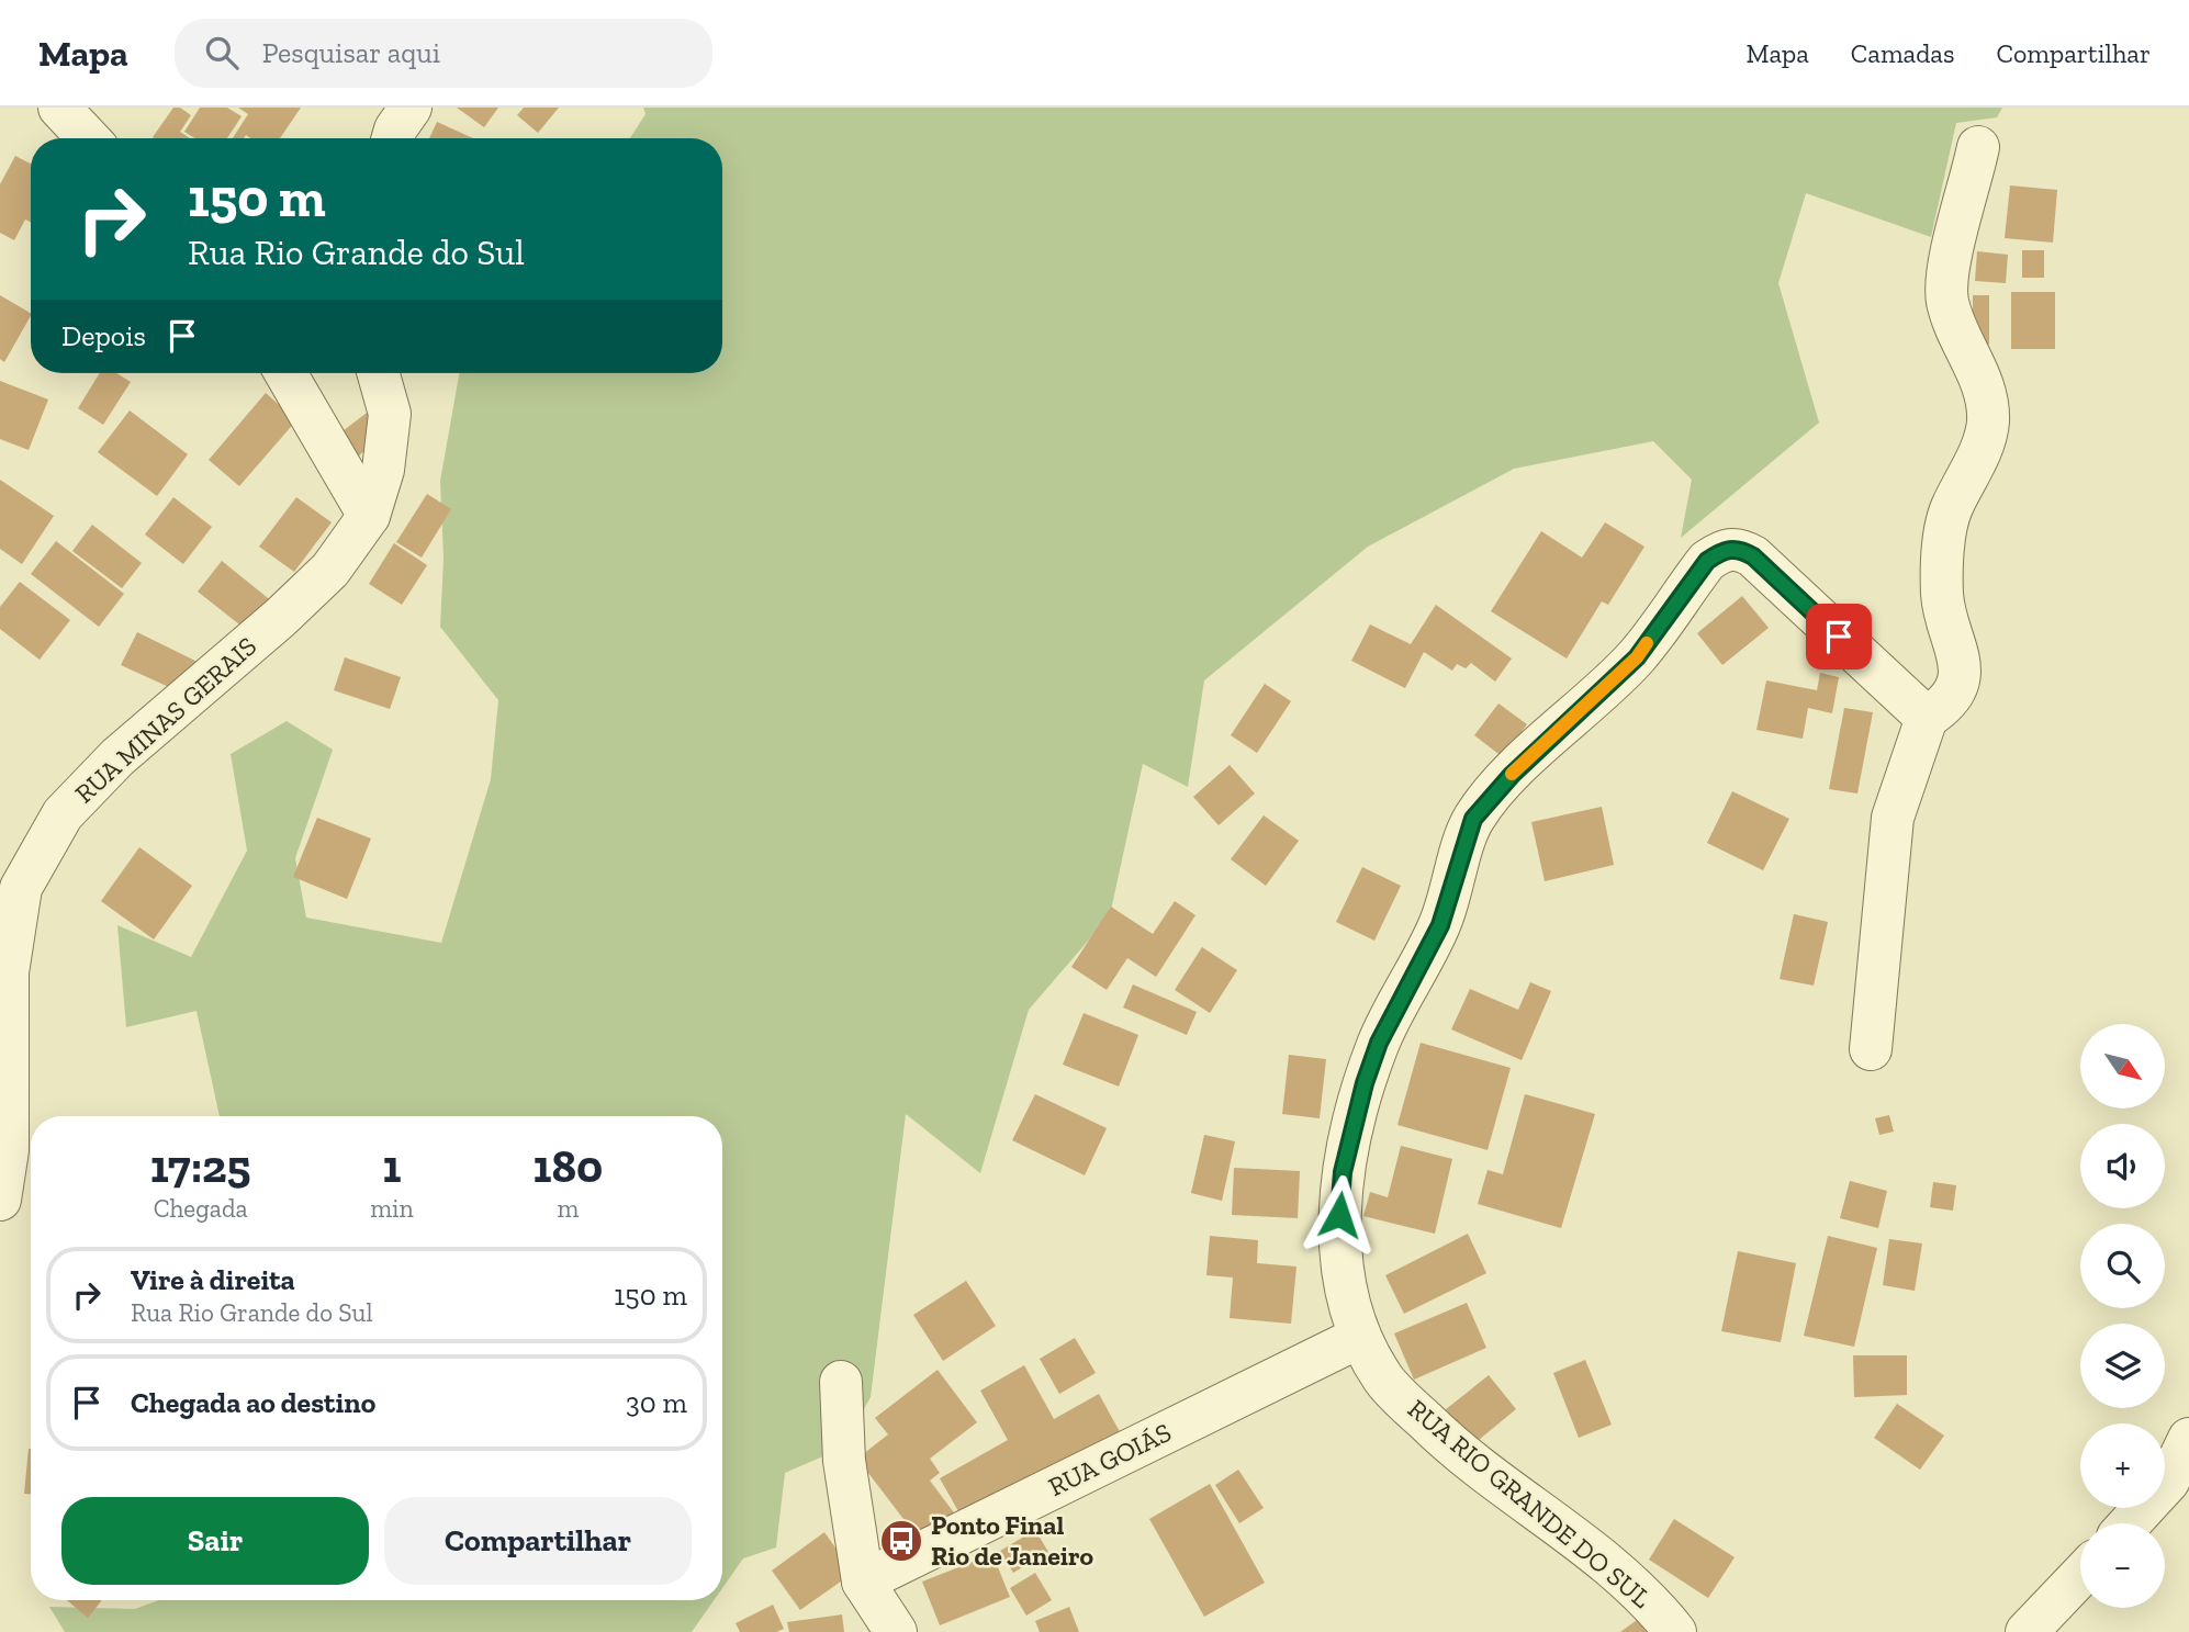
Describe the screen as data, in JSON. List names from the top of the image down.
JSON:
{
  "streets": {
    "street": ["RUA MINAS GERAIS", "RUA GOIÁS", "RUA RIO GRANDE DO SUL"]
  },
  "crossings": [
    ["RUA GOIÁS", "RUA RIO GRANDE DO SUL"]
  ],
  "places": {
    "bus stop": ["Ponto Final Rio de Janeiro"]
  },
  "north": "bottom right",
  "page": {
    "header": "Mapa",
    "search": "Pesquisar aqui",
    "nav": ["Mapa", "Camadas", "Compartilhar"],
    "turn": ["150 m", "Rua Rio Grande do Sul"],
    "then": "Depois",
    "map_buttons": ["+", "−"],
    "eta": [
      "17:25",
      "Chegada",
      "1",
      "min",
      "180",
      "m"
    ],
    "list": [
      {
        "name": "Vire à direita",
        "note": "Rua Rio Grande do Sul",
        "value": "150 m"
      },
      {
        "name": "Chegada ao destino",
        "value": "30 m"
      }
    ],
    "buttons": ["Sair", "Compartilhar"]
  }
}
